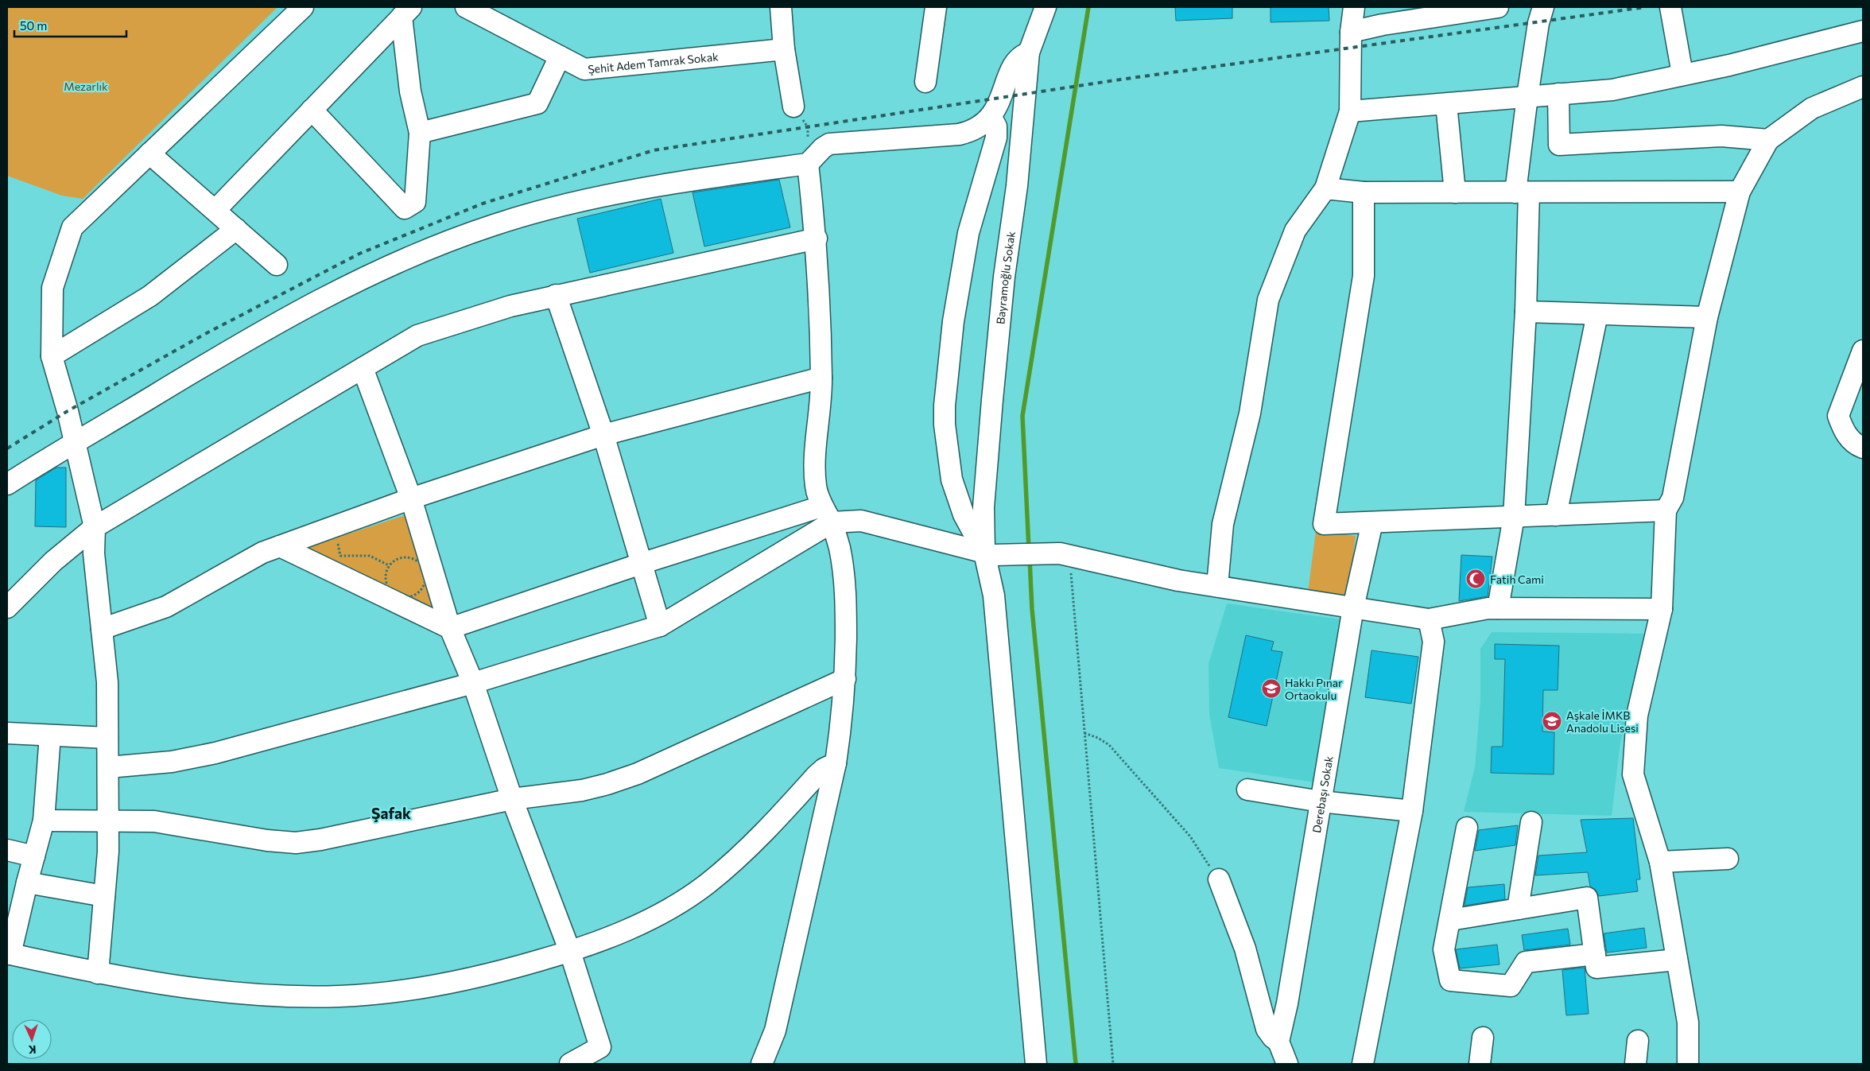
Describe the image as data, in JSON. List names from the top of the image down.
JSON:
{
  "streets": {
    "street": ["Şehit Adem Tamrak Sokak", "Bayramoğlu Sokak", "Derebaşı Sokak"]
  },
  "districts": ["Şafak"],
  "parks": ["Mezarlık"],
  "places": {
    "mosque": ["Fatih Cami"],
    "school or university": ["Hakkı Pınar Ortaokulu", "Aşkale İMKB Anadolu Lisesi"]
  },
  "scale_bar": "50 m",
  "north": "bottom"
}
